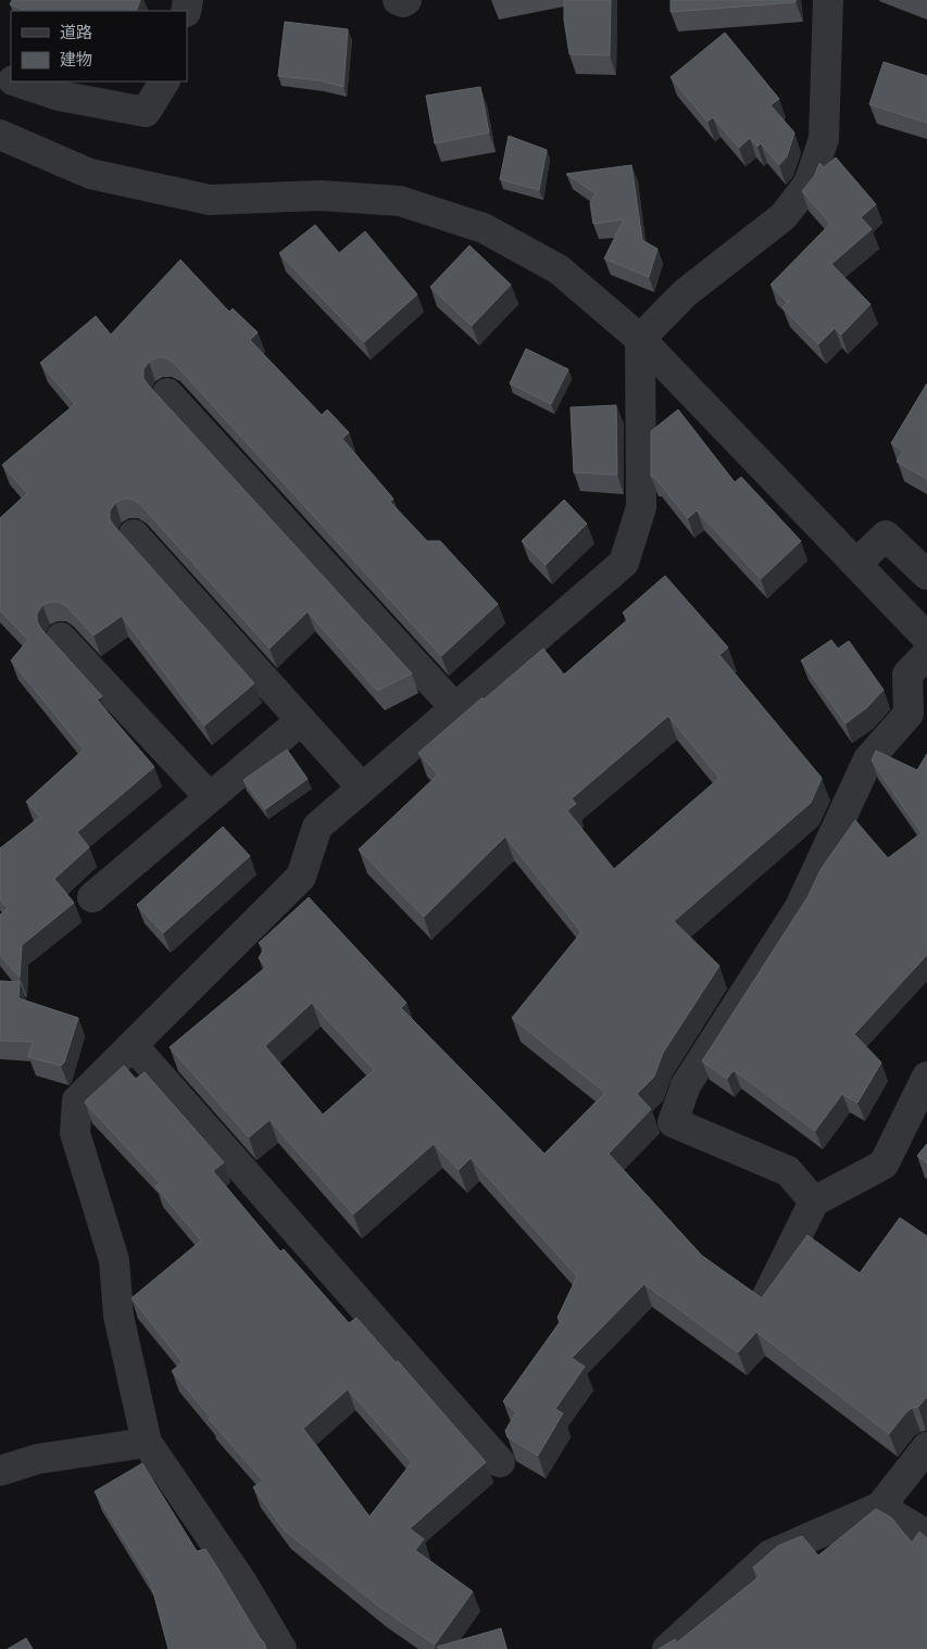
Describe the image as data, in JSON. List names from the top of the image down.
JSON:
{
  "legend": ["道路", "建物"]
}
